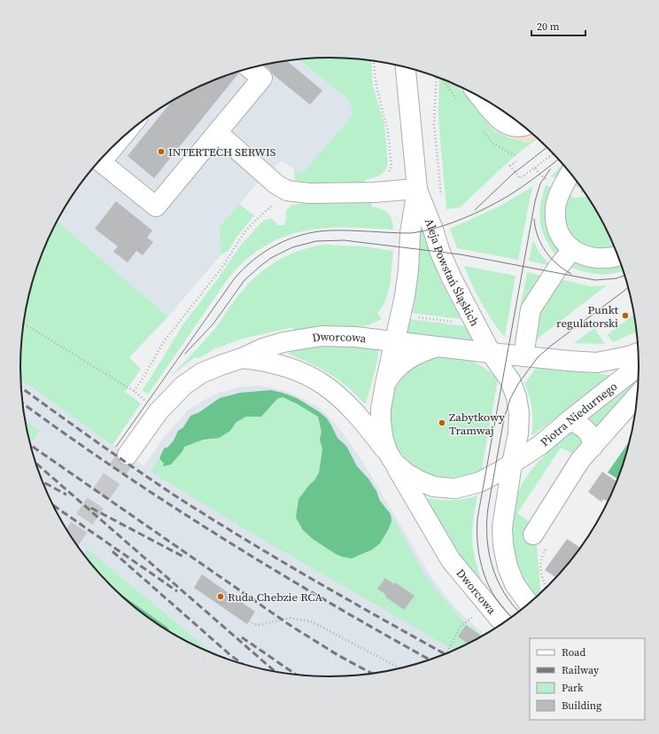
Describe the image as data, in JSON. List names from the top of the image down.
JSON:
{
  "streets": {
    "main road": ["Aleja Powstań Śląskich", "Dworcowa", "Piotra Niedurnego"]
  },
  "crossings": [
    ["Aleja Powstań Śląskich", "Dworcowa"],
    ["Aleja Powstań Śląskich", "Piotra Niedurnego"],
    ["Dworcowa", "Piotra Niedurnego"]
  ],
  "places": [
    "INTERTECH SERWIS",
    "Punkt regulatorski",
    "Zabytkowy Tramwaj",
    "Ruda Chebzie RCA"
  ],
  "legend": [
    "Road",
    "Railway",
    "Park",
    "Building"
  ],
  "scale_bar": "20 m"
}
